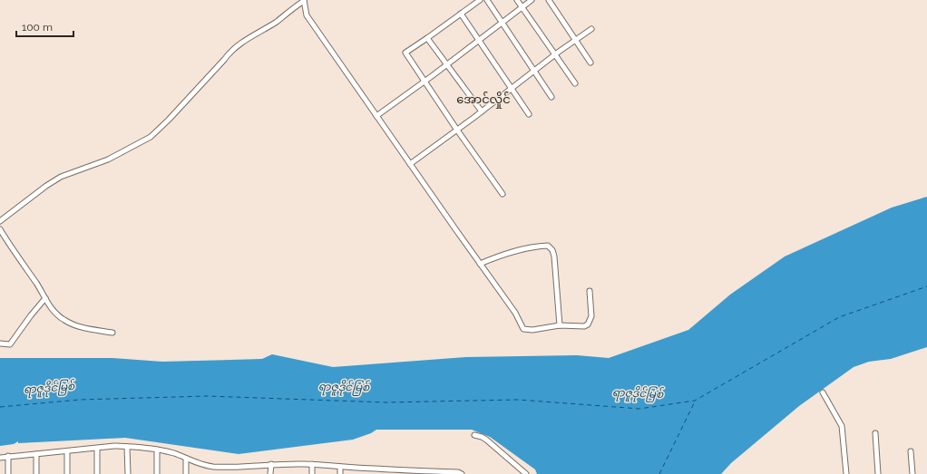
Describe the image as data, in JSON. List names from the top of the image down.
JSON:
{
  "districts": ["အောင်လှိုင်"],
  "water": ["ရာဇူဒိုင်မြစ်"],
  "scale_bar": "100 m"
}
